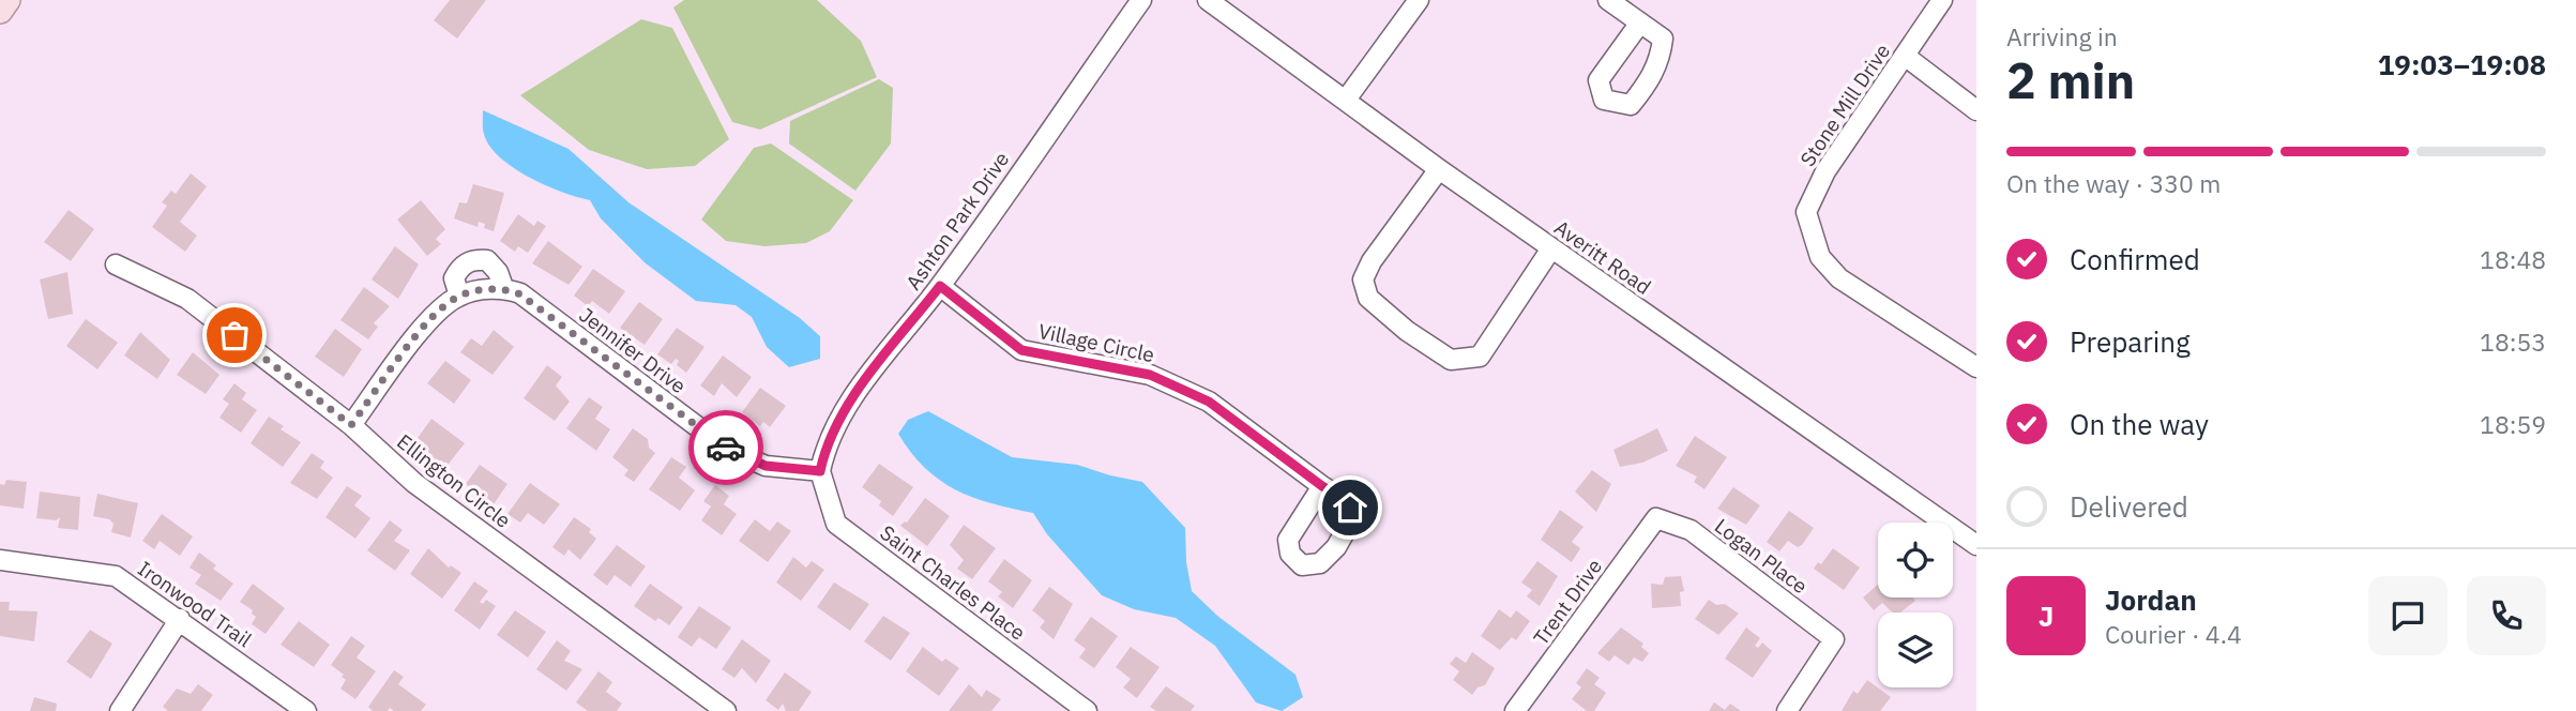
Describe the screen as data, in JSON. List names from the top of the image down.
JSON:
{
  "streets": {
    "street": [
      "Stone Mill Drive",
      "Ashton Park Drive",
      "Averitt Road",
      "Village Circle",
      "Jennifer Drive",
      "Ellington Circle",
      "Logan Place",
      "Saint Charles Place",
      "Trent Drive",
      "Ironwood Trail"
    ]
  },
  "crossings": [
    ["Ashton Park Drive", "Village Circle"],
    ["Ashton Park Drive", "Jennifer Drive"],
    ["Ashton Park Drive", "Saint Charles Place"],
    ["Jennifer Drive", "Saint Charles Place"],
    ["Logan Place", "Trent Drive"]
  ],
  "page": {
    "heading": ["2 min", "Arriving in", "19:03–19:08"],
    "panel": ["Jordan", "Courier · 4.4"],
    "bar": "On the way · 330 m",
    "list": [
      ["Confirmed", "18:48"],
      ["Preparing", "18:53"],
      ["On the way", "18:59"],
      "Delivered"
    ],
    "round": "J"
  }
}
